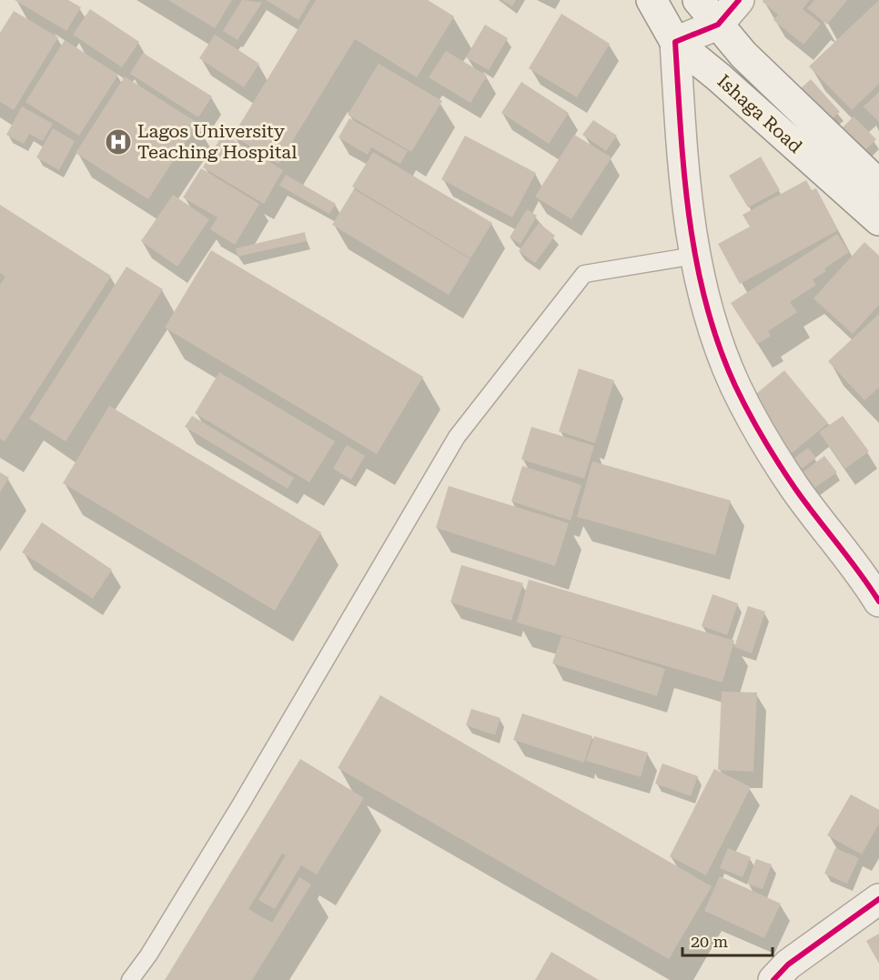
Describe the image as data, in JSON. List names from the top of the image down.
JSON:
{
  "streets": {
    "street": ["Ishaga Road"]
  },
  "places": {
    "hospital": ["Lagos University Teaching Hospital"]
  },
  "scale_bar": "20 m"
}
